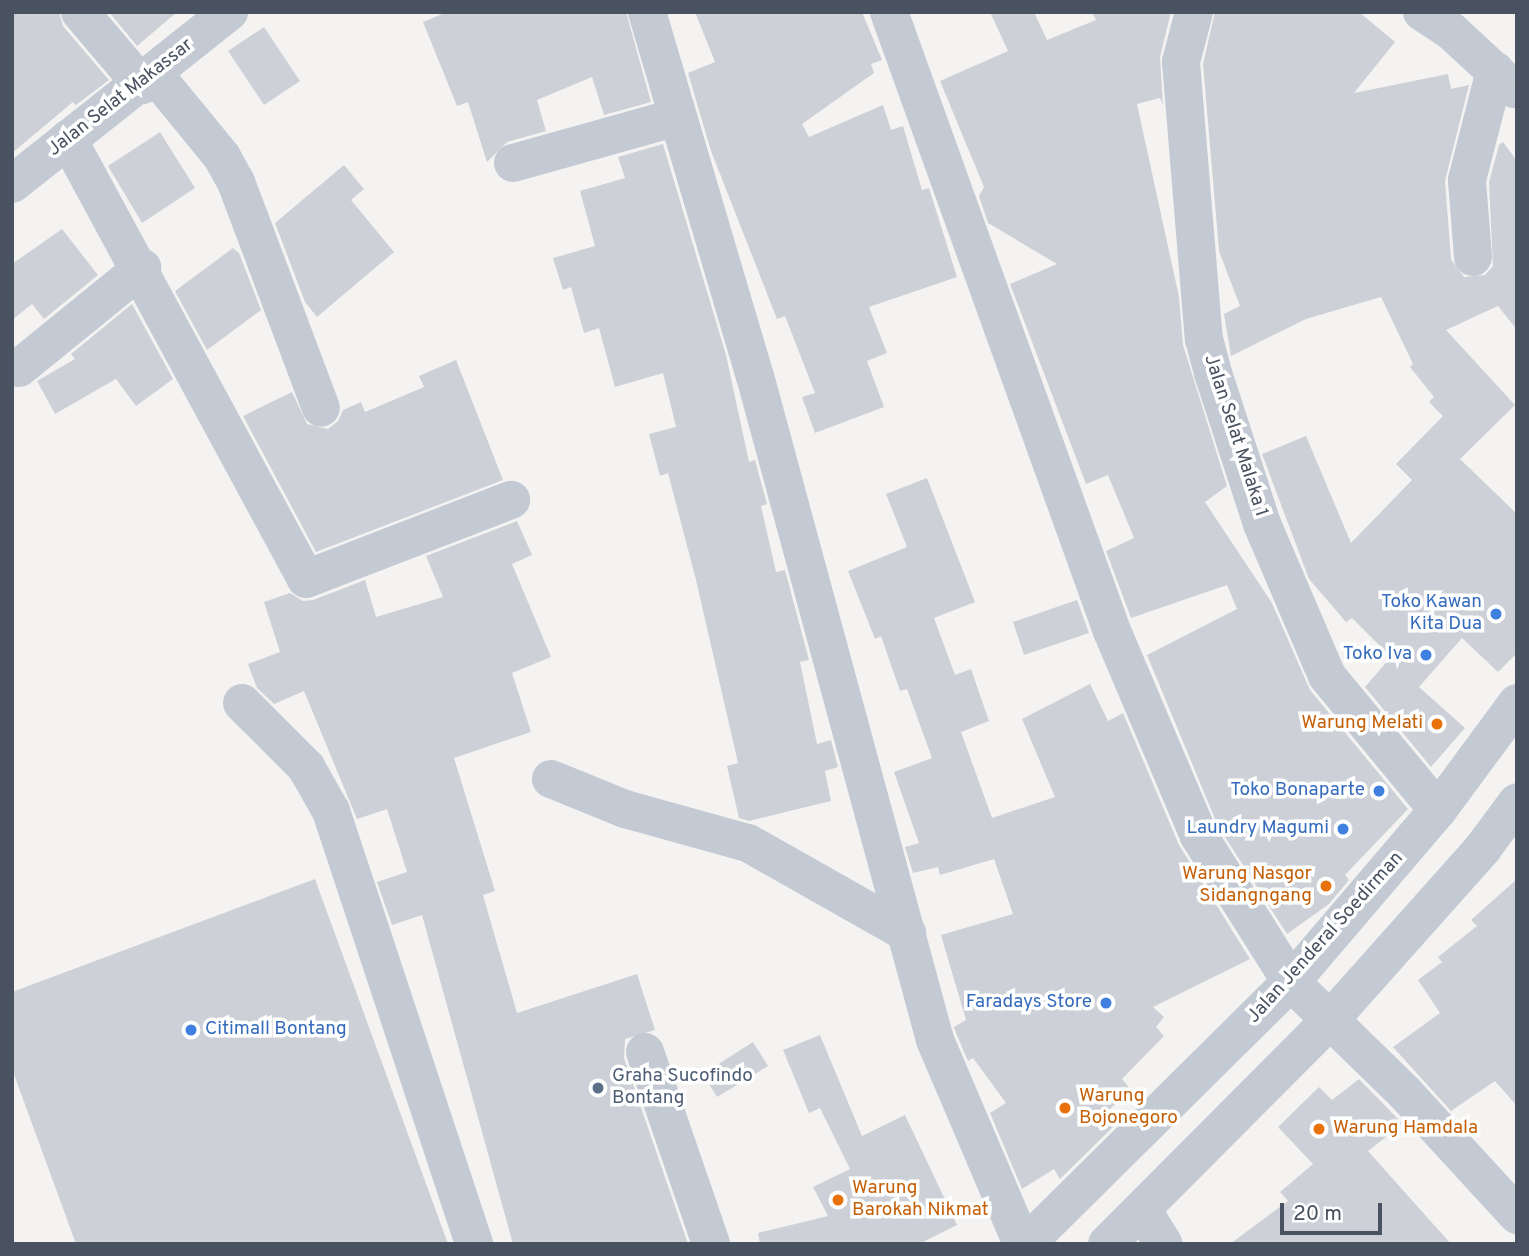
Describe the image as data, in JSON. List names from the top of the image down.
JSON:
{
  "streets": {
    "street": ["Jalan Selat Makassar", "Jalan Selat Malaka 1", "Jalan Jenderal Soedirman"]
  },
  "crossings": [
    ["Jalan Selat Malaka 1", "Jalan Jenderal Soedirman"]
  ],
  "places": [
    "Toko Kawan Kita Dua",
    "Toko Iva",
    "Warung Melati",
    "Toko Bonaparte",
    "Laundry Magumi",
    "Warung Nasgor Sidangngang",
    "Faradays Store",
    "Citimall Bontang",
    "Graha Sucofindo Bontang",
    "Warung Bojonegoro",
    "Warung Hamdala",
    "Warung Barokah Nikmat"
  ],
  "scale_bar": "20 m"
}
